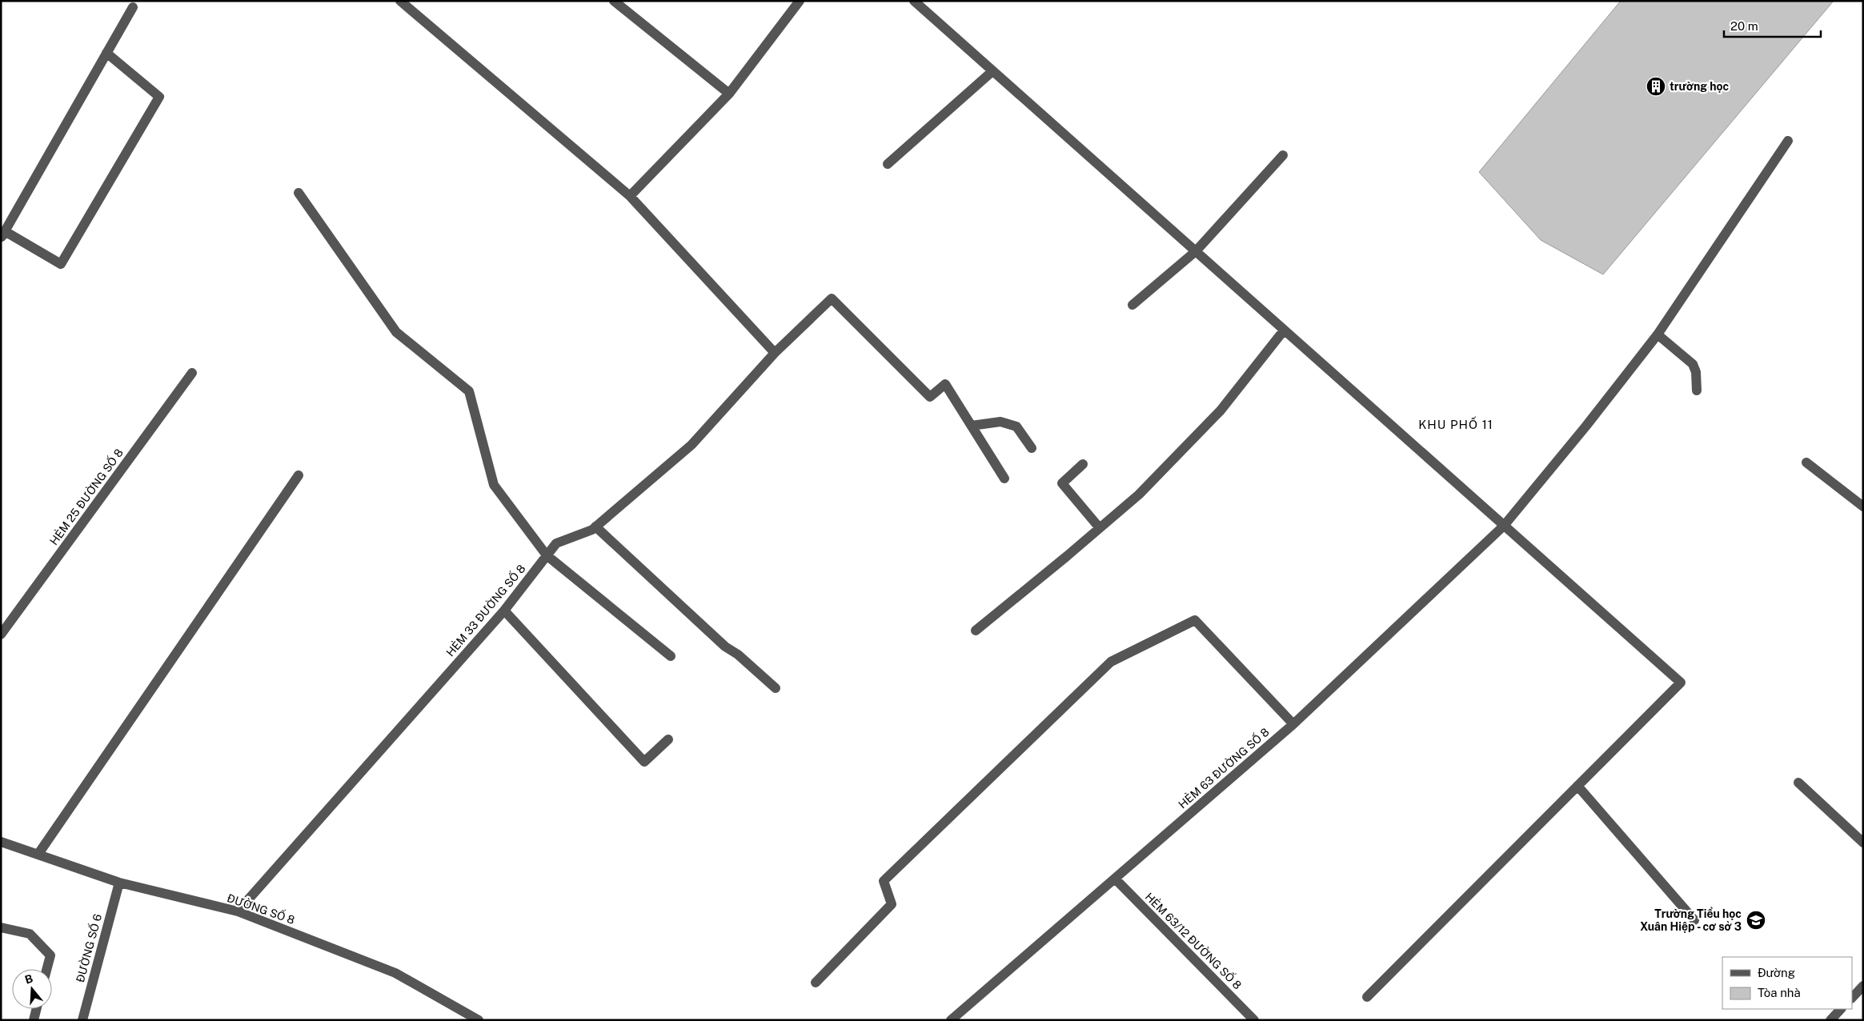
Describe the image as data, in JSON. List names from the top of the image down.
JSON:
{
  "streets": {
    "street": [
      "HẺM 25 ĐƯỜNG SỐ 8",
      "HẺM 33 ĐƯỜNG SỐ 8",
      "HẺM 63 ĐƯỜNG SỐ 8",
      "ĐƯỜNG SỐ 8",
      "HẺM 63/12 ĐƯỜNG SỐ 8",
      "ĐƯỜNG SỐ 6"
    ]
  },
  "crossings": [
    ["HẺM 33 ĐƯỜNG SỐ 8", "ĐƯỜNG SỐ 8"],
    ["HẺM 63 ĐƯỜNG SỐ 8", "HẺM 63/12 ĐƯỜNG SỐ 8"],
    ["ĐƯỜNG SỐ 8", "ĐƯỜNG SỐ 6"]
  ],
  "districts": ["KHU PHỐ 11"],
  "places": {
    "building": ["trường học"],
    "school or university": ["Trường Tiểu học Xuân Hiệp - cơ sở 3"]
  },
  "legend": ["Đường", "Tòa nhà"],
  "scale_bar": "20 m",
  "north": "top"
}
